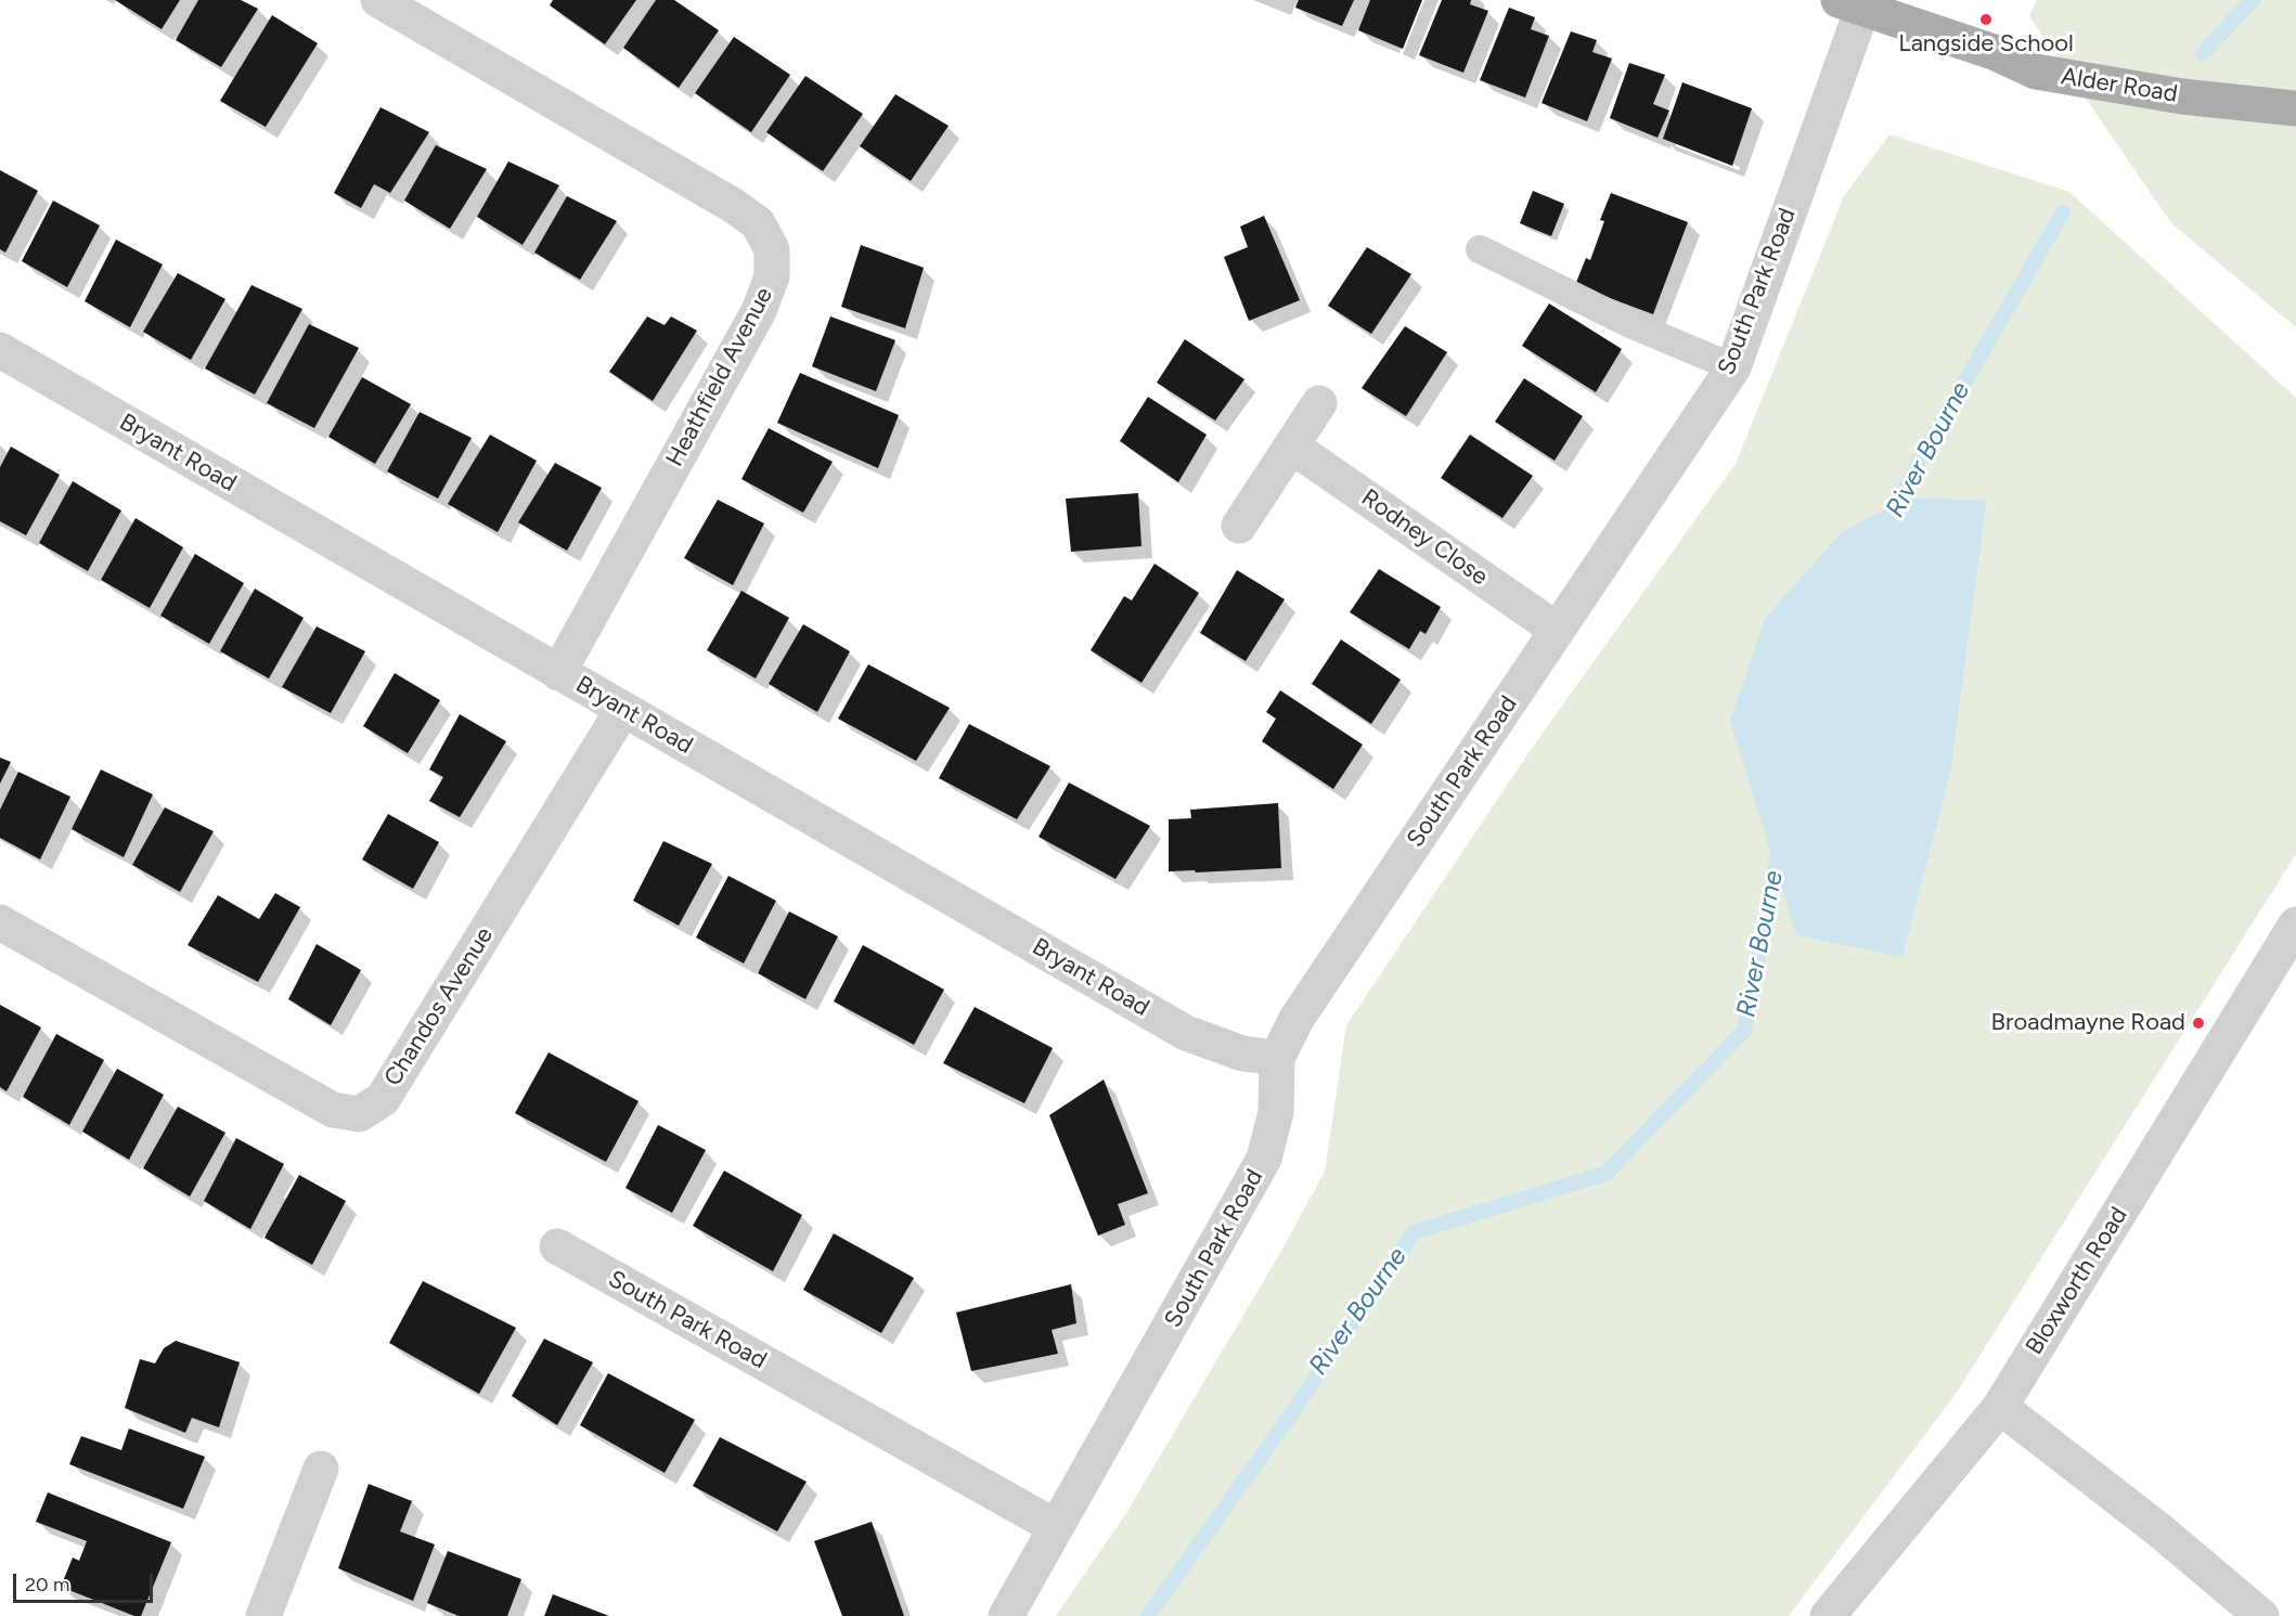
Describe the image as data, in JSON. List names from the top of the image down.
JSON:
{
  "streets": {
    "main road": ["Alder Road"],
    "street": [
      "South Park Road",
      "Heathfield Avenue",
      "Bryant Road",
      "Rodney Close",
      "Chandos Avenue",
      "Bloxworth Road"
    ]
  },
  "crossings": [
    ["Alder Road", "South Park Road"],
    ["South Park Road", "Bryant Road"],
    ["South Park Road", "Rodney Close"],
    ["Heathfield Avenue", "Bryant Road"],
    ["Bryant Road", "Chandos Avenue"]
  ],
  "water": ["River Bourne"],
  "places": ["Langside School", "Broadmayne Road"],
  "scale_bar": "20 m"
}
